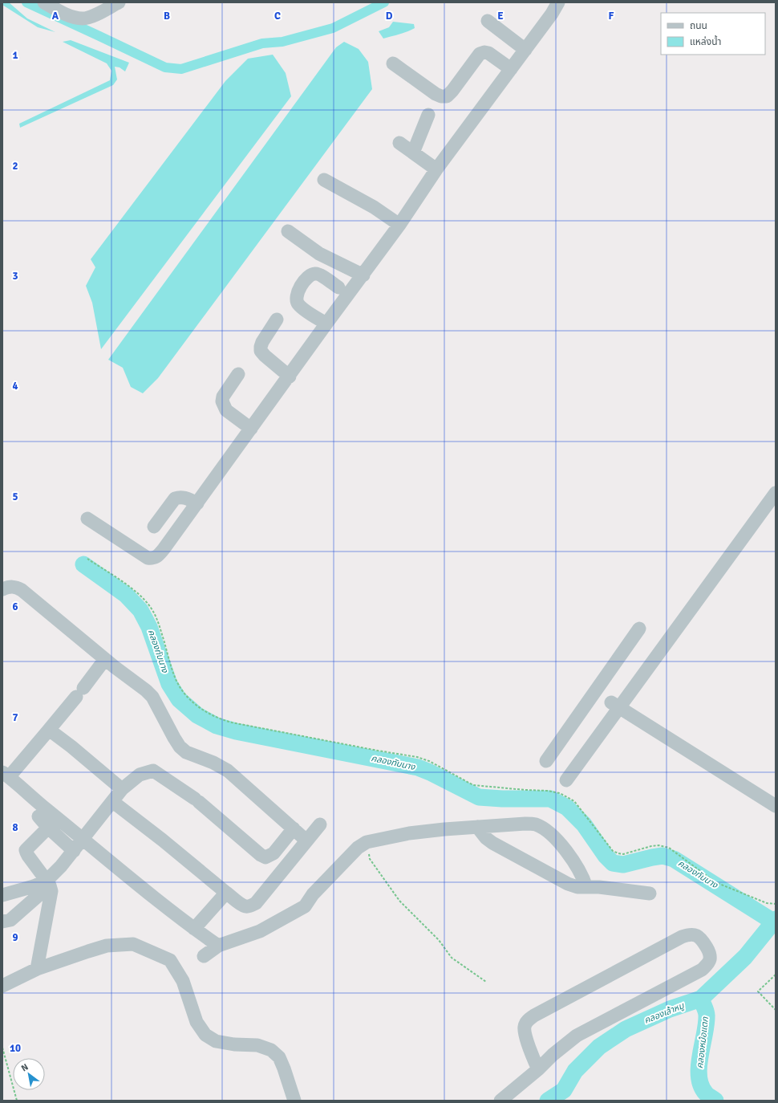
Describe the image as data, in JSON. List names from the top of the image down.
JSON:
{
  "water": ["คลองทับนาง", "คลองเล้าหมู", "คลองหม้อแตก"],
  "legend": ["ถนน", "แหล่งน้ำ"],
  "north": "top left",
  "grid": {
    "columns": [
      "A",
      "B",
      "C",
      "D",
      "E",
      "F"
    ],
    "rows": [
      "1",
      "2",
      "3",
      "4",
      "5",
      "6",
      "7",
      "8",
      "9",
      "10"
    ]
  }
}
